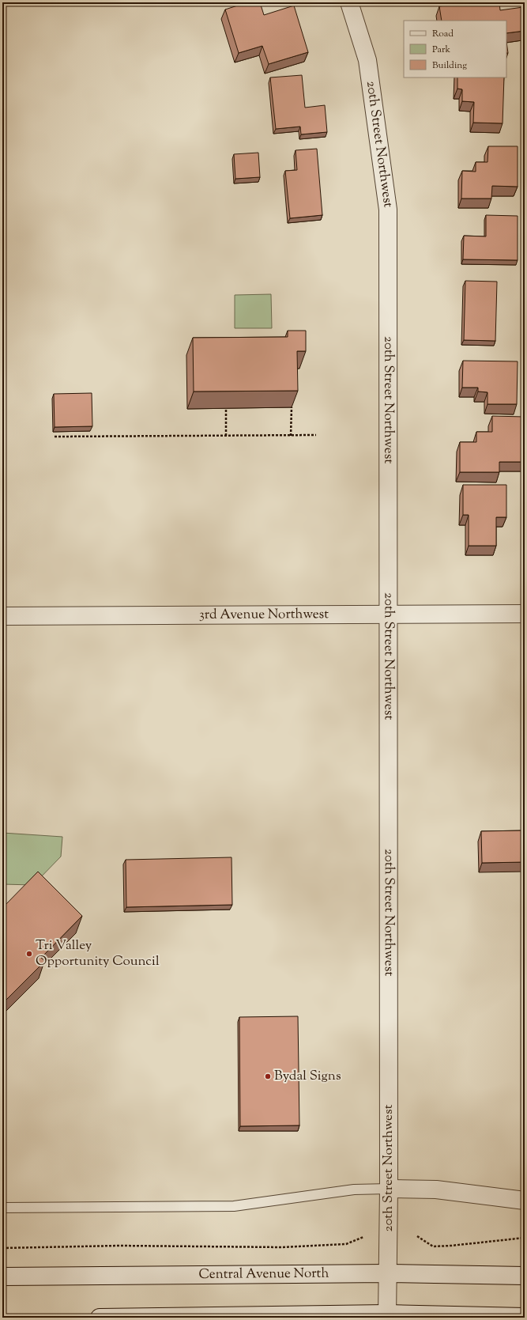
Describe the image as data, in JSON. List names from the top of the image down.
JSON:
{
  "streets": {
    "street": ["20th Street Northwest", "3rd Avenue Northwest", "Central Avenue North"]
  },
  "crossings": [
    ["20th Street Northwest", "3rd Avenue Northwest"],
    ["20th Street Northwest", "Central Avenue North"]
  ],
  "places": ["Tri Valley Opportunity Council", "Bydal Signs"],
  "legend": ["Road", "Park", "Building"]
}
